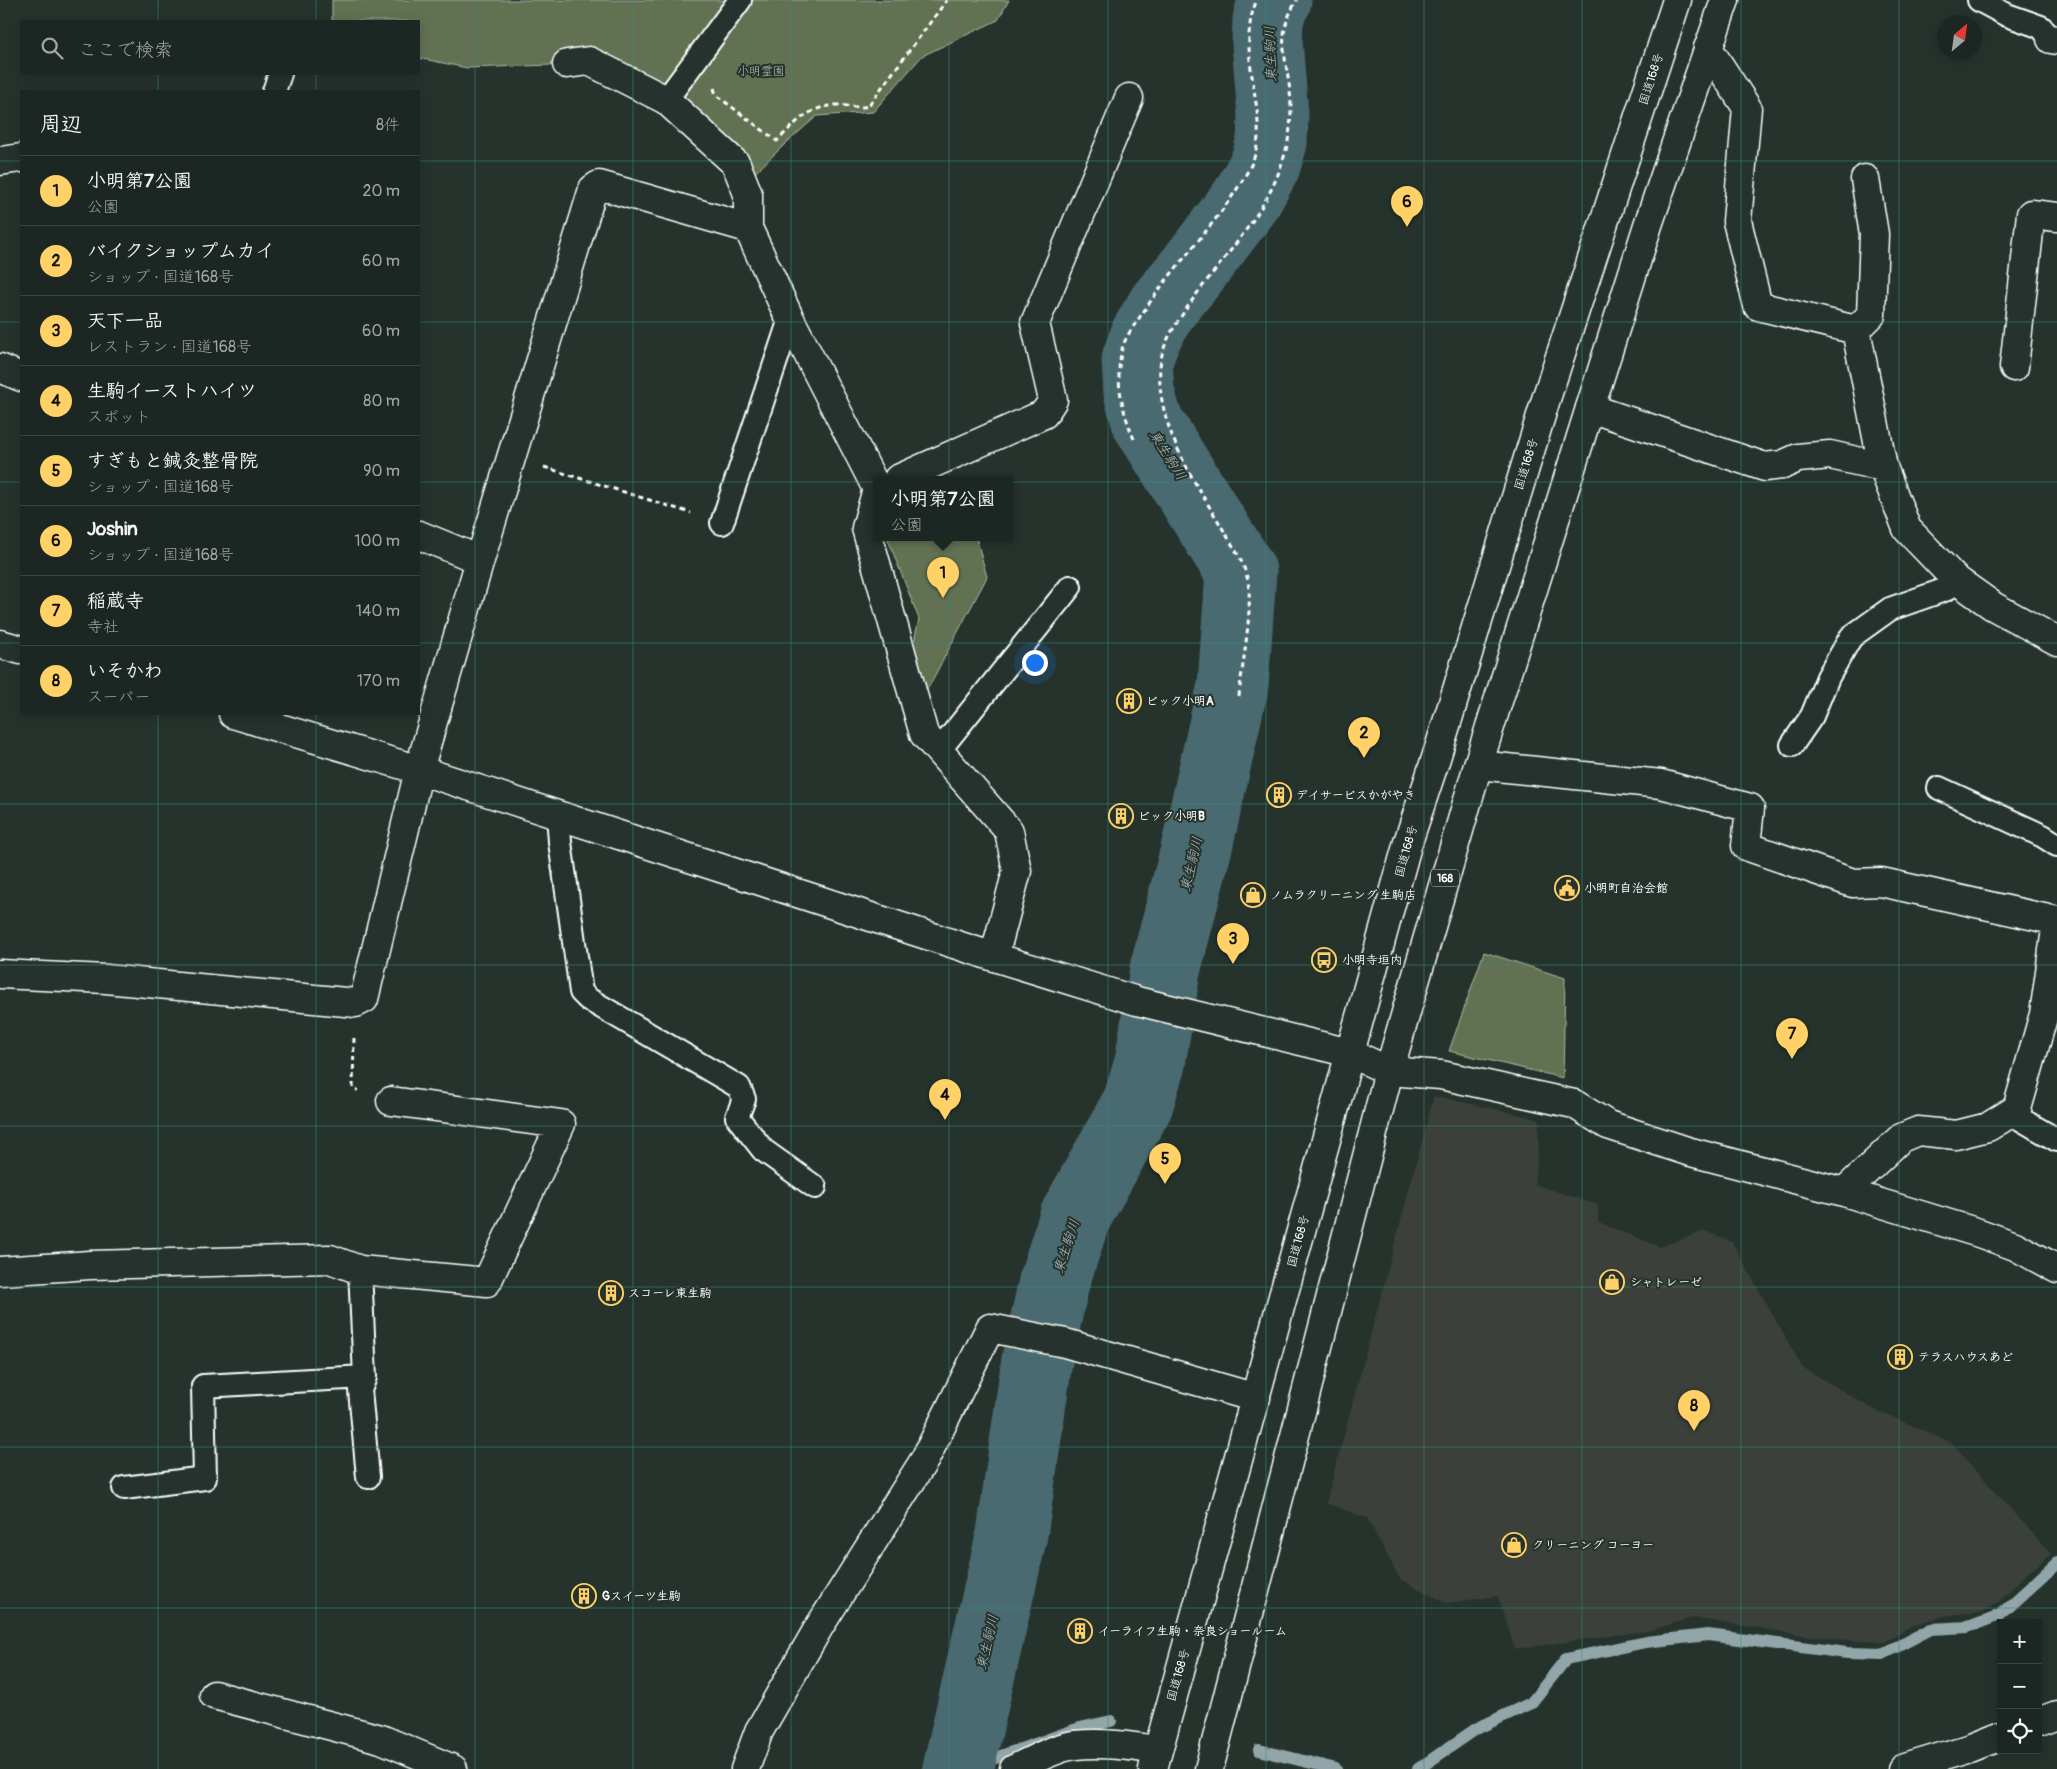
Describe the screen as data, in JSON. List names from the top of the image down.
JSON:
{
  "streets": {
    "main road": ["国道168号", "168"]
  },
  "water": ["東生駒川"],
  "parks": ["小明霊園"],
  "places": {
    "building": [
      "ビック小明A",
      "デイサービスかがやき",
      "ビック小明B",
      "スコーレ東生駒",
      "テラスハウスあど",
      "Gスイーツ生駒",
      "イーライフ生駒・奈良ショールーム"
    ],
    "public building": ["小明町自治会館"],
    "shop": ["ノムラクリーニング 生駒店", "シャトレーゼ", "クリーニング コーヨー"],
    "bus stop": ["小明寺垣内"]
  },
  "north": "top right",
  "page": {
    "search": "ここで検索",
    "heading": ["周辺", "8件"],
    "list": [
      {
        "mark": "1",
        "name": "小明第7公園",
        "note": "公園",
        "value": "20 m"
      },
      {
        "mark": "2",
        "name": "バイクショップムカイ",
        "note": "ショップ · 国道168号",
        "value": "60 m"
      },
      {
        "mark": "3",
        "name": "天下一品",
        "note": "レストラン · 国道168号",
        "value": "60 m"
      },
      {
        "mark": "4",
        "name": "生駒イーストハイツ",
        "note": "スポット",
        "value": "80 m"
      },
      {
        "mark": "5",
        "name": "すぎもと鍼灸整骨院",
        "note": "ショップ · 国道168号",
        "value": "90 m"
      },
      {
        "mark": "6",
        "name": "Joshin",
        "note": "ショップ · 国道168号",
        "value": "100 m"
      },
      {
        "mark": "7",
        "name": "稲蔵寺",
        "note": "寺社",
        "value": "140 m"
      },
      {
        "mark": "8",
        "name": "いそかわ",
        "note": "スーパー",
        "value": "170 m"
      }
    ],
    "pins": [
      "6",
      "1",
      "2",
      "3",
      "7",
      "4",
      "5",
      "8"
    ],
    "popup": ["小明第7公園", "公園"],
    "map_buttons": ["+", "−"]
  }
}
